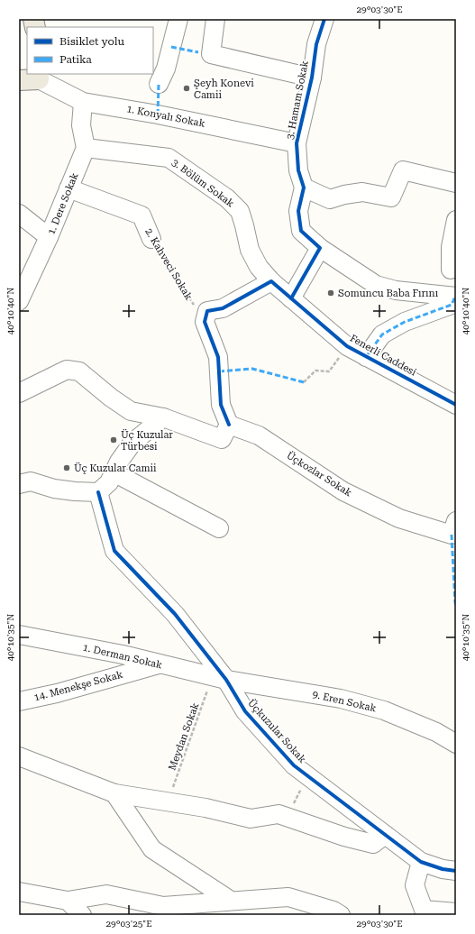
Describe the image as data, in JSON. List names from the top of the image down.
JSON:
{
  "streets": {
    "street": [
      "3. Hamam Sokak",
      "1. Konyalı Sokak",
      "3. Bölüm Sokak",
      "1. Dere Sokak",
      "2. Kahveci Sokak",
      "Fenerli Caddesi",
      "Üçkozlar Sokak",
      "1. Derman Sokak",
      "14. Menekşe Sokak",
      "9. Eren Sokak",
      "Üçkuzular Sokak"
    ],
    "path": ["Meydan Sokak"]
  },
  "crossings": [
    ["3. Hamam Sokak", "1. Konyalı Sokak"],
    ["3. Bölüm Sokak", "1. Dere Sokak"],
    ["3. Bölüm Sokak", "Fenerli Caddesi"],
    ["1. Dere Sokak", "2. Kahveci Sokak"],
    ["1. Derman Sokak", "14. Menekşe Sokak"],
    ["1. Derman Sokak", "9. Eren Sokak"],
    ["1. Derman Sokak", "Üçkuzular Sokak"],
    ["1. Derman Sokak", "Meydan Sokak"],
    ["9. Eren Sokak", "Üçkuzular Sokak"],
    ["9. Eren Sokak", "Meydan Sokak"],
    ["Üçkuzular Sokak", "Meydan Sokak"]
  ],
  "places": [
    "Şeyh Konevi Camii",
    "Somuncu Baba Fırını",
    "Üç Kuzular Türbesi",
    "Üç Kuzular Camii"
  ],
  "legend": ["Bisiklet yolu", "Patika"],
  "coordinates": [
    "29°03'30\"E",
    "40°10'40\"N",
    "40°10'35\"N",
    "29°03'25\"E"
  ]
}
